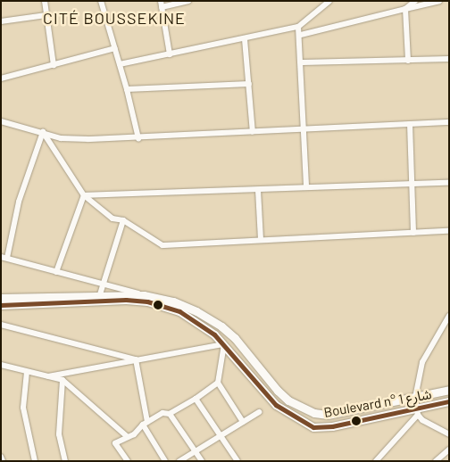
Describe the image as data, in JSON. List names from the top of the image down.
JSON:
{
  "streets": {
    "main road": ["Boulevard n° شارع 1"]
  },
  "districts": ["CITÉ BOUSSEKINE"],
  "lines": ["transit line 1"]
}
